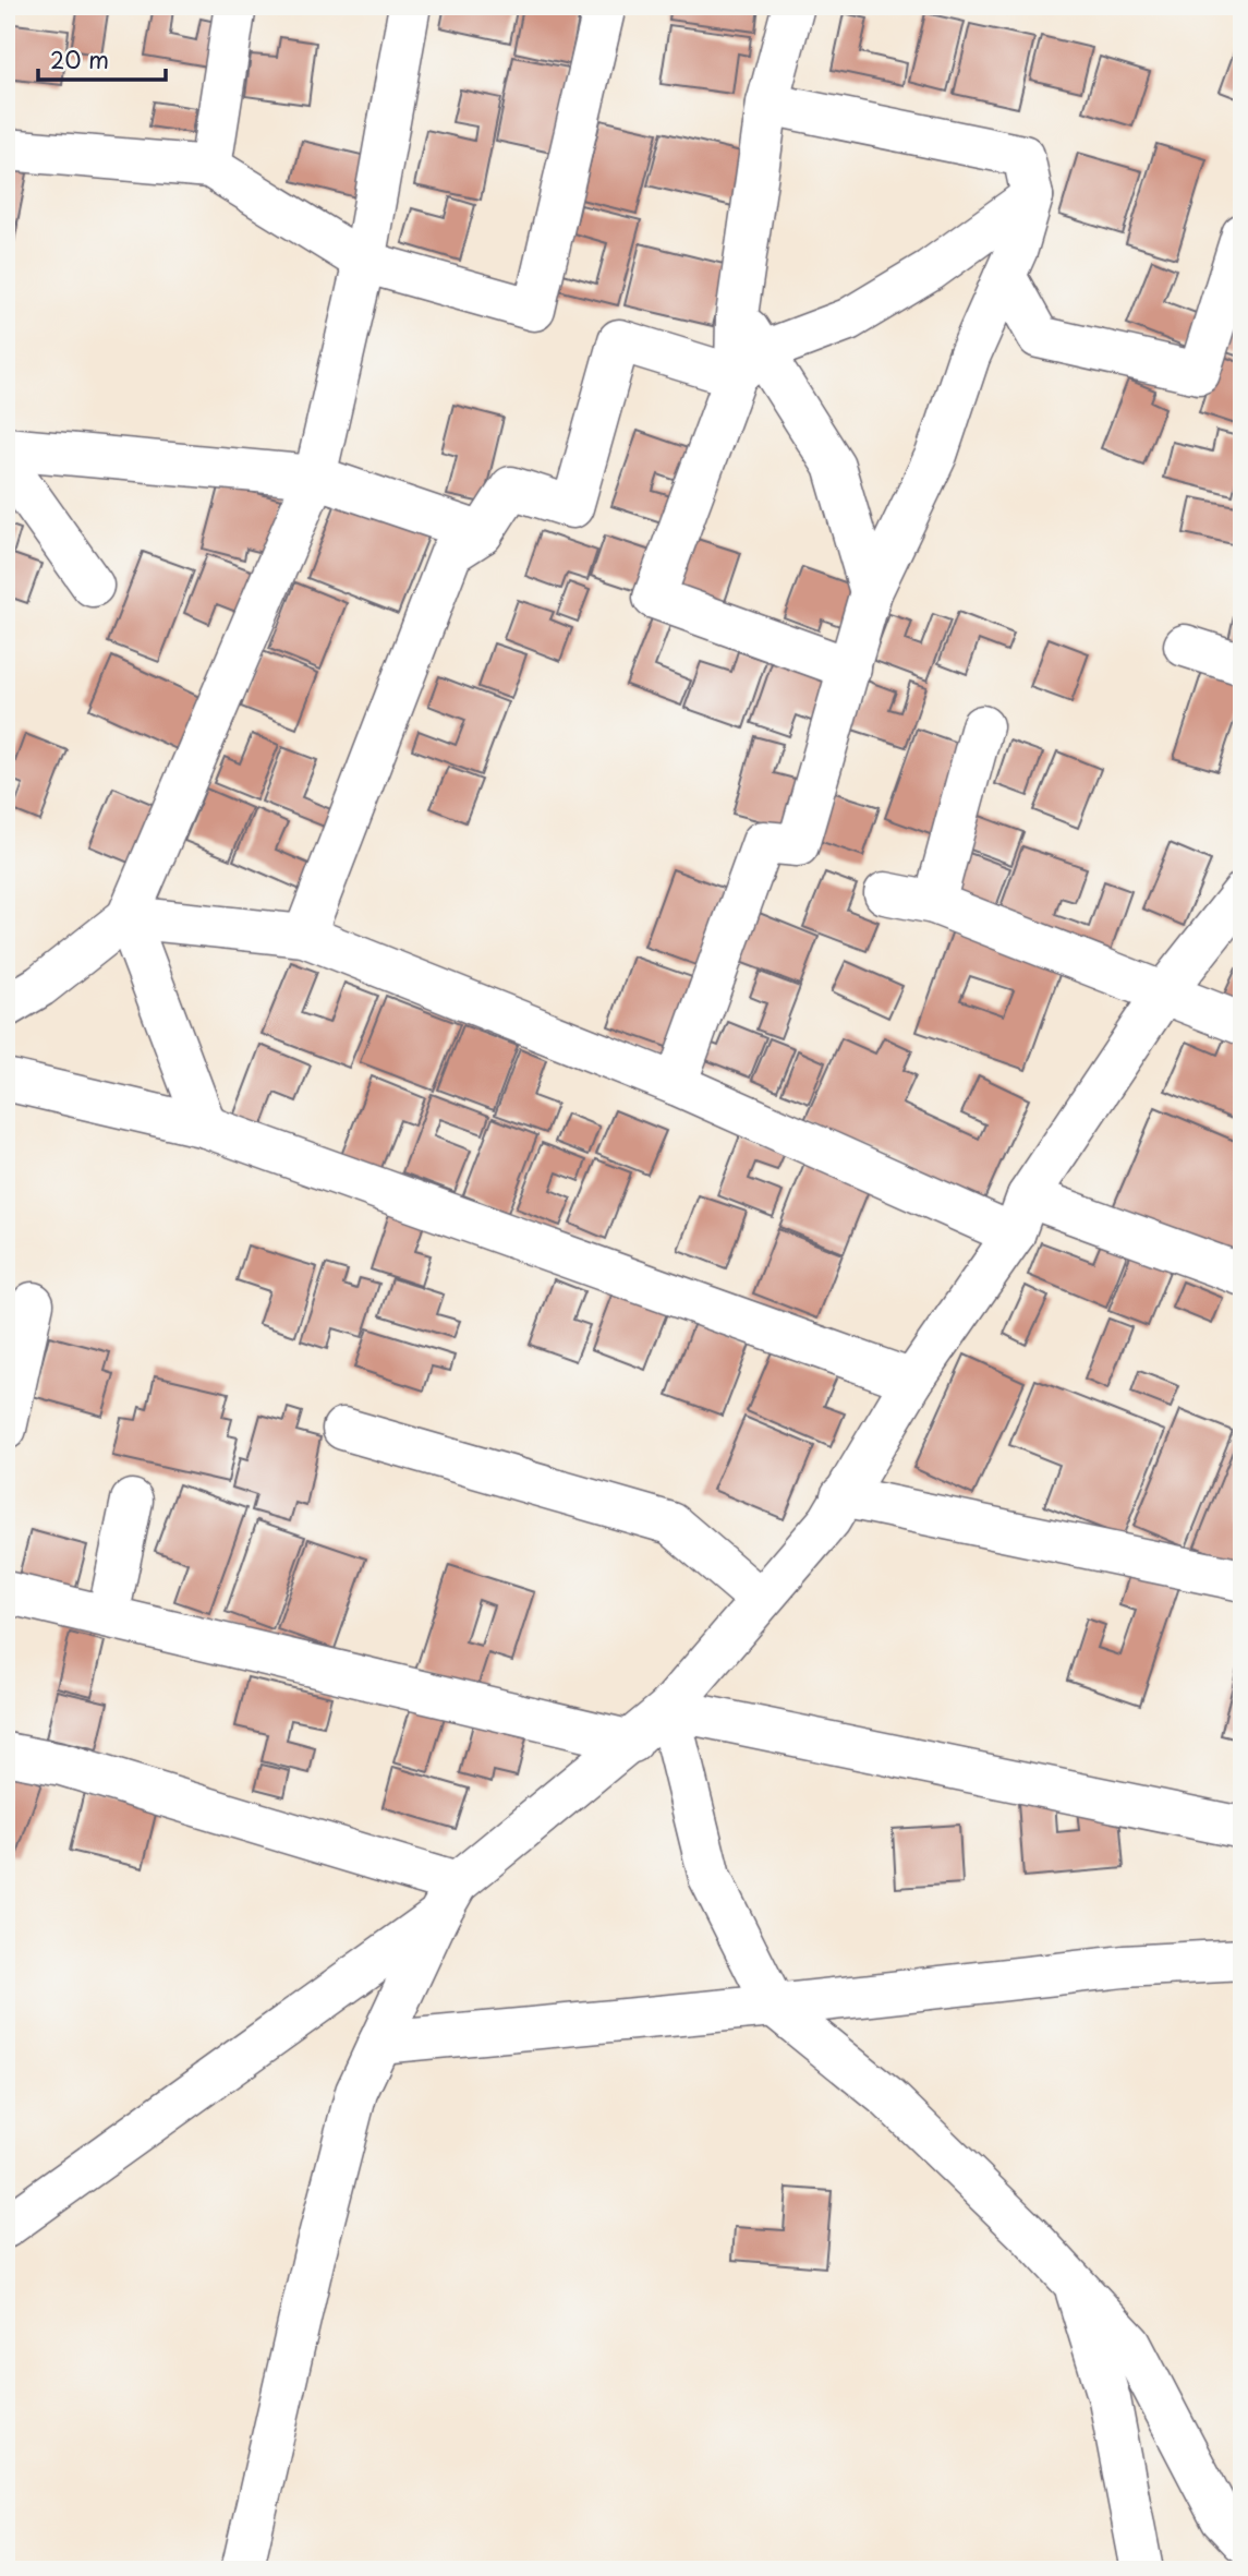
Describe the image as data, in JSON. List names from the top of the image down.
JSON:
{
  "scale_bar": "20 m"
}
